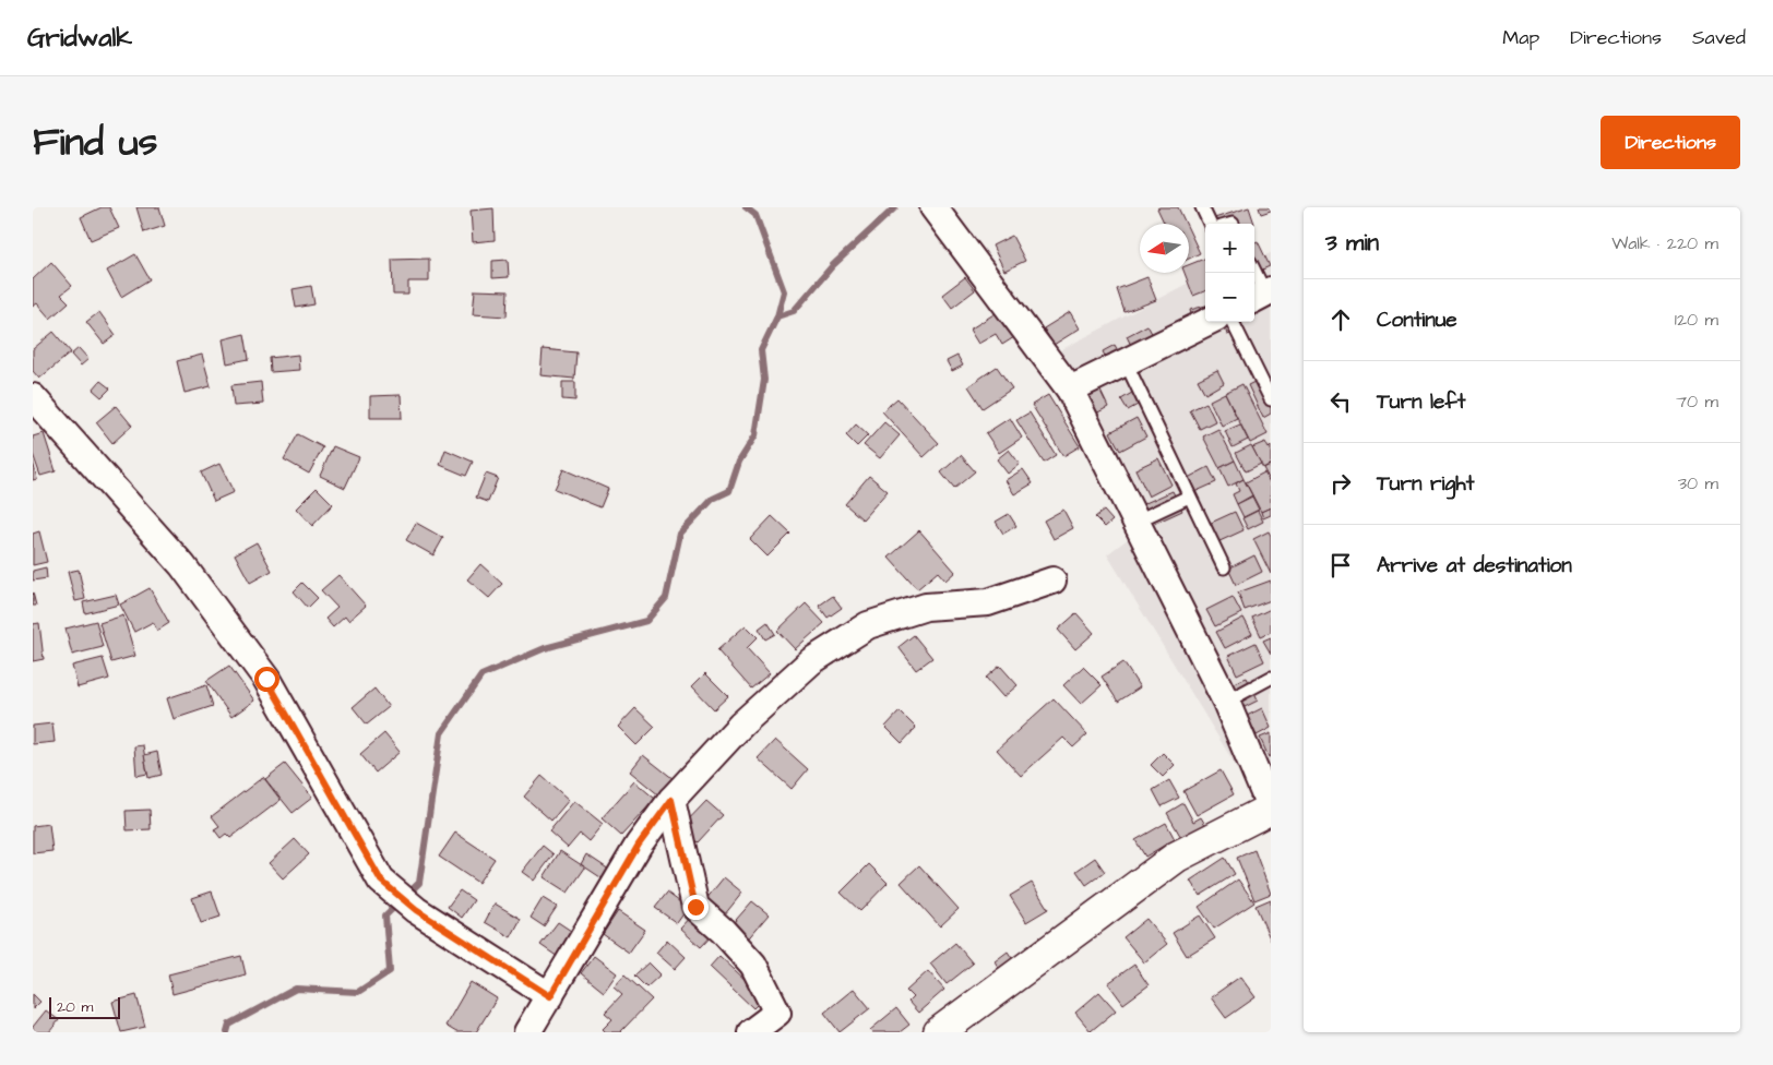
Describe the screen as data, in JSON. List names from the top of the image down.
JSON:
{
  "scale_bar": "20 m",
  "north": "left",
  "page": {
    "header": "Gridwalk",
    "nav": ["Map", "Directions", "Saved"],
    "title": "Find us",
    "buttons": "Directions",
    "heading": ["3 min", "Walk · 220 m"],
    "map_buttons": ["+", "−"],
    "list": [
      ["Continue", "120 m"],
      ["Turn left", "70 m"],
      ["Turn right", "30 m"],
      "Arrive at destination"
    ],
    "scale": "20 m"
  }
}
